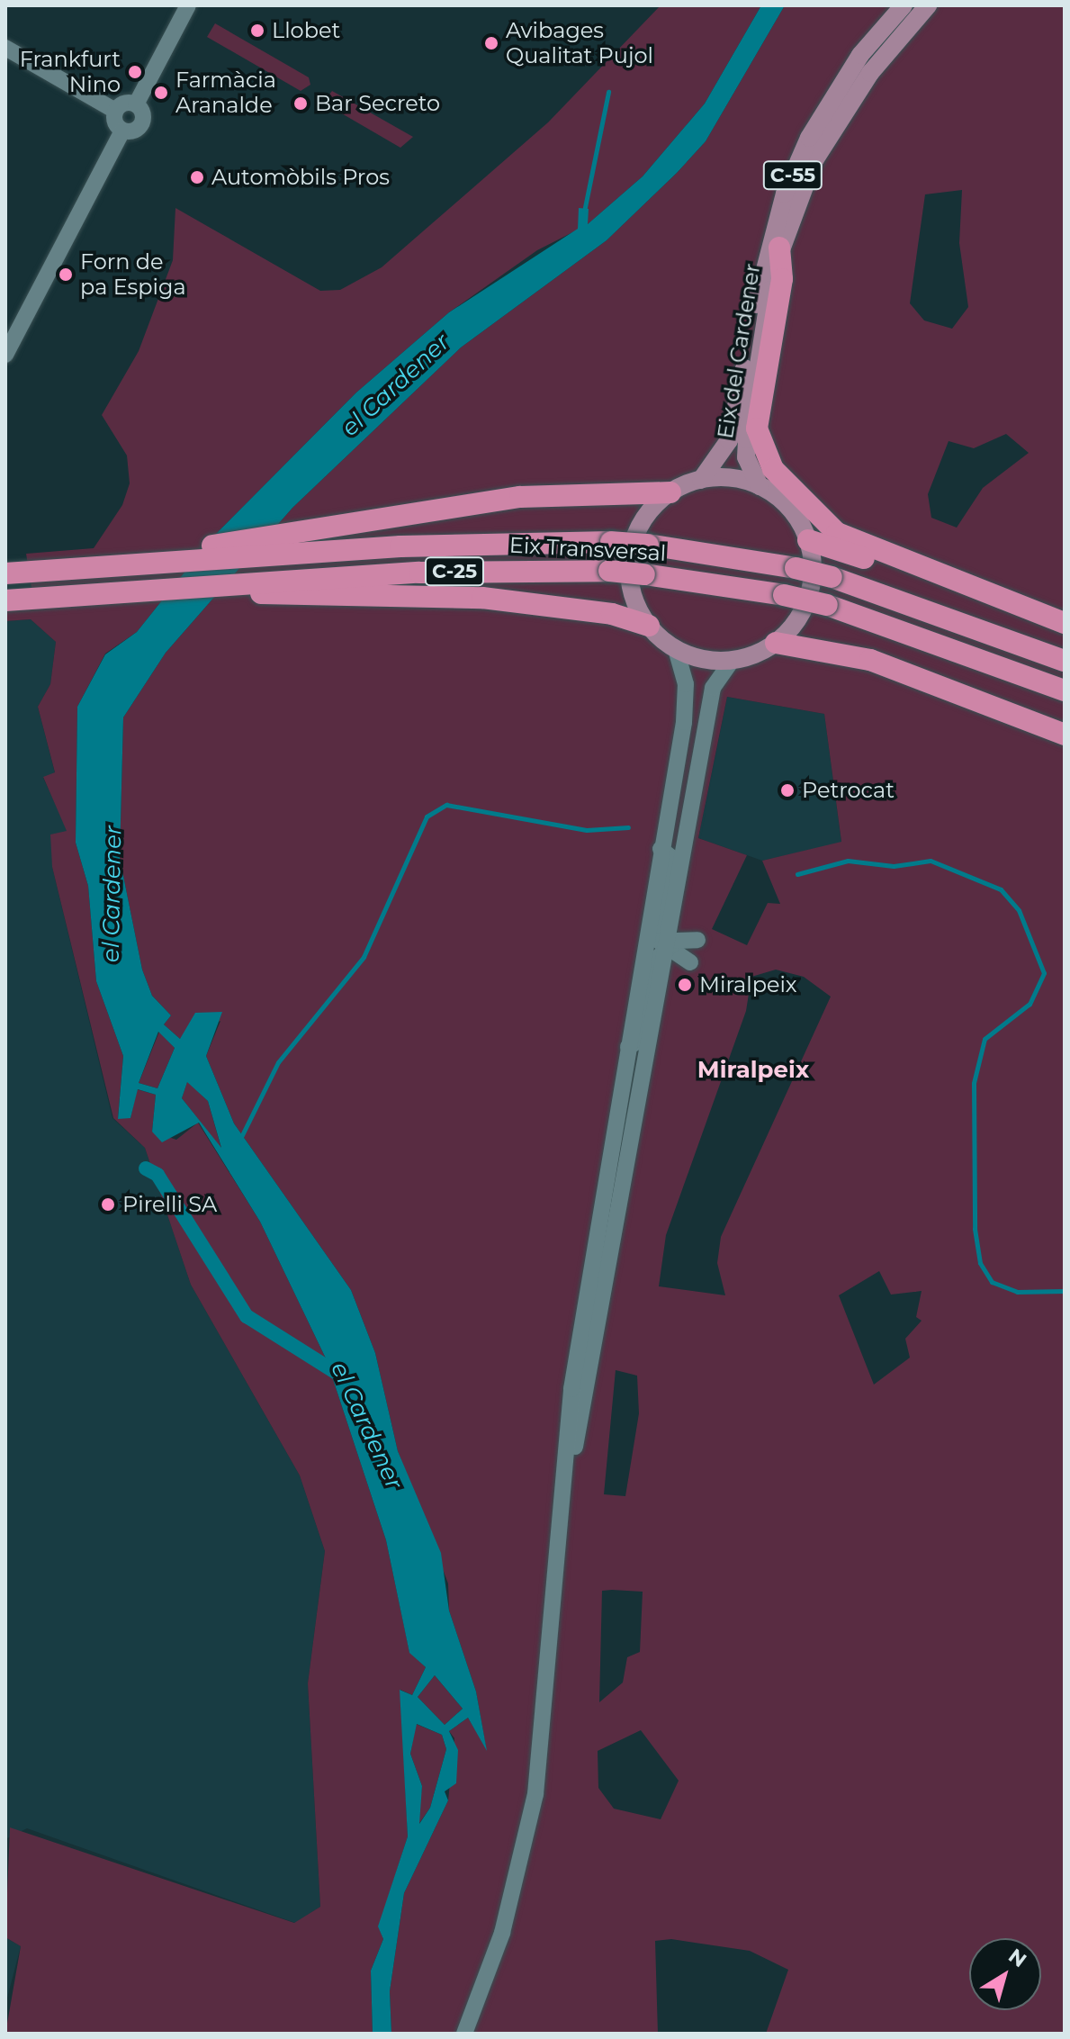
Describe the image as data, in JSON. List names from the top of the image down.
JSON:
{
  "streets": {
    "highway": ["Eix Transversal", "C-25"],
    "main road": ["C-55", "Eix del Cardener"]
  },
  "districts": ["Miralpeix"],
  "water": ["el Cardener"],
  "places": [
    "Llobet",
    "Avibages Qualitat Pujol",
    "Frankfurt Nino",
    "Farmàcia Aranalde",
    "Bar Secreto",
    "Automòbils Pros",
    "Forn de pa Espiga",
    "Petrocat",
    "Miralpeix",
    "Pirelli SA"
  ],
  "north": "top right"
}
